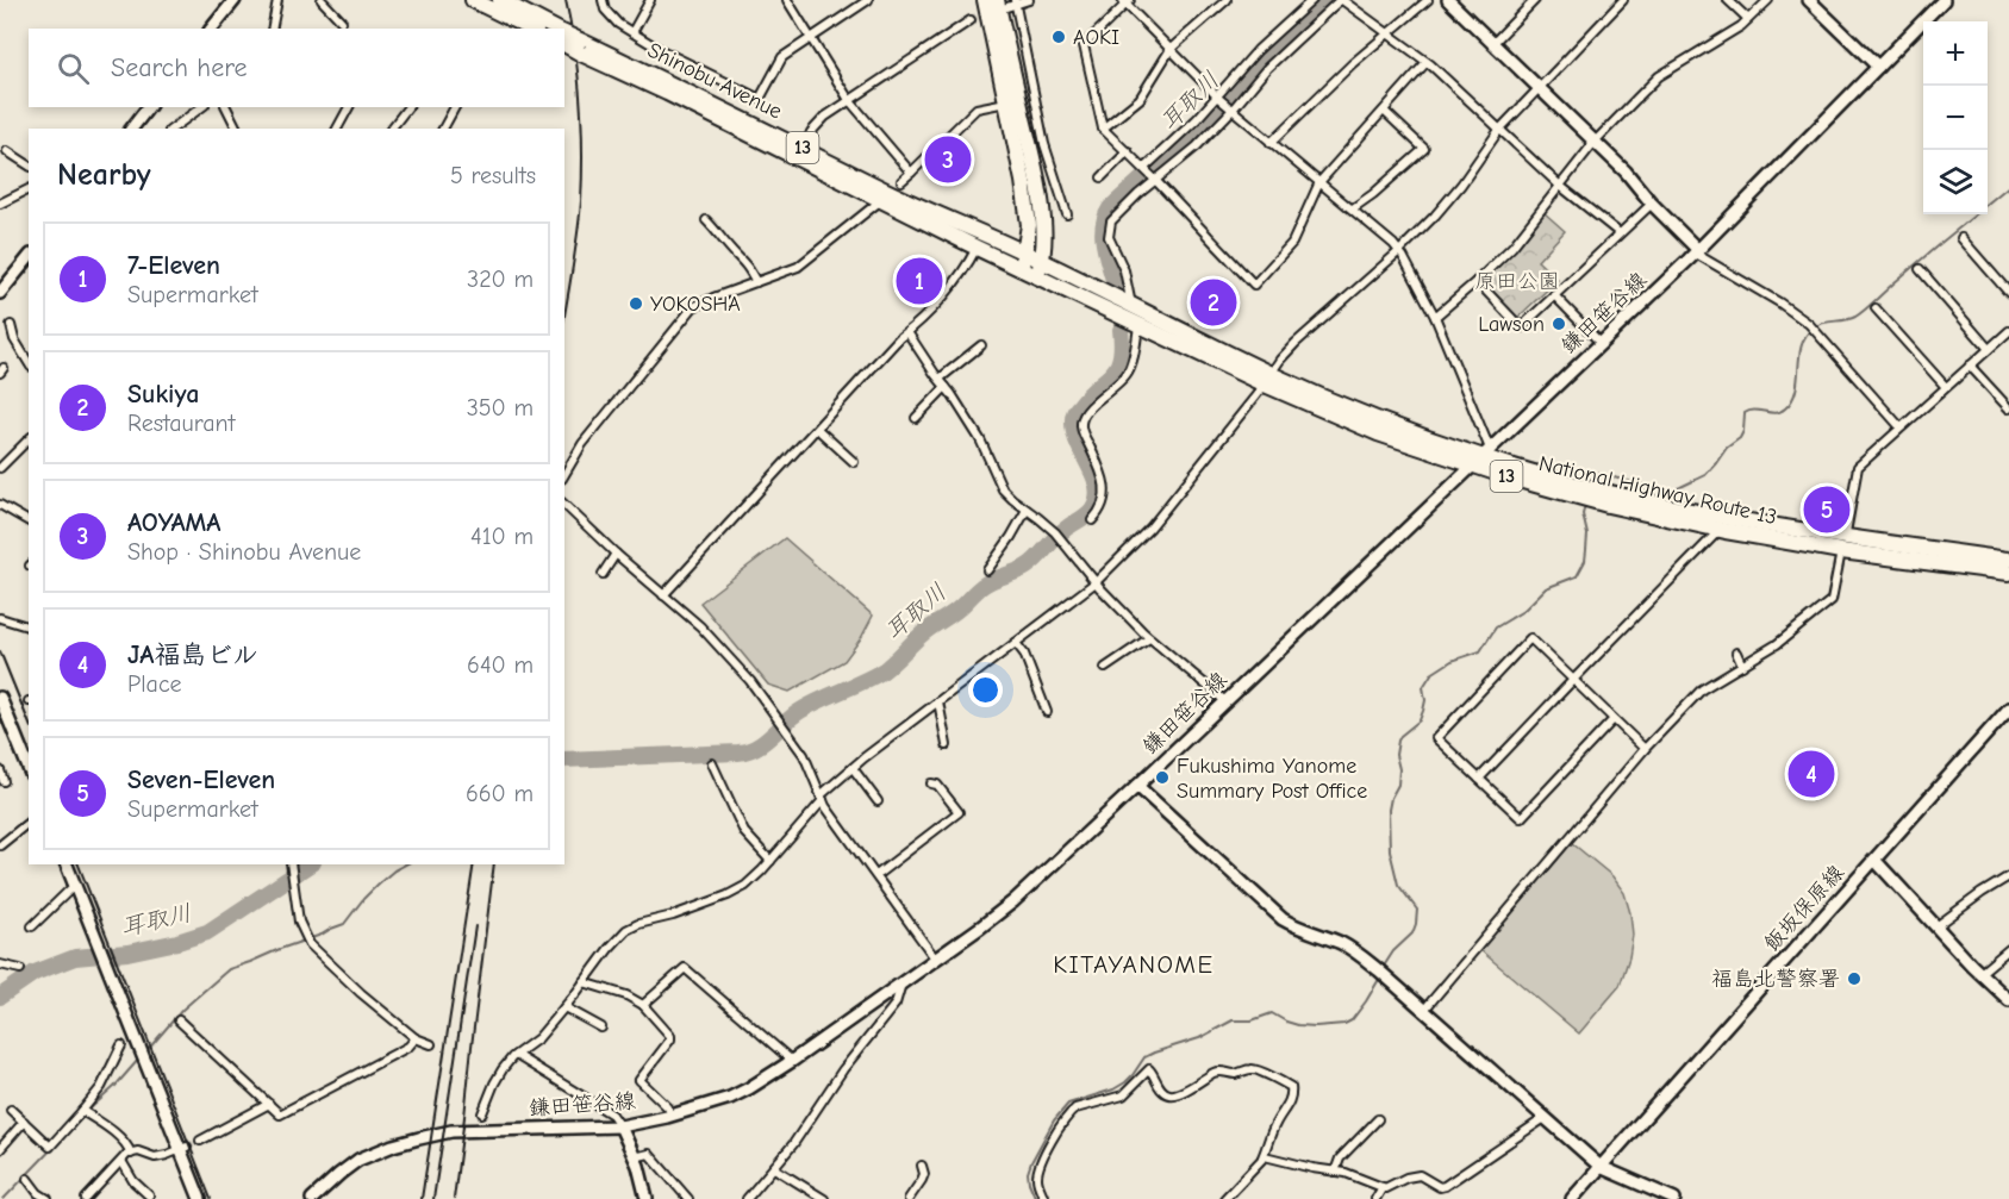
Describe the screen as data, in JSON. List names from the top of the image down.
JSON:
{
  "streets": {
    "highway": ["Shinobu Avenue", "13", "National Highway Route 13"],
    "street": ["鎌田笹谷線", "飯坂保原線"]
  },
  "crossings": [
    ["Shinobu Avenue", "National Highway Route 13"],
    ["鎌田笹谷線", "National Highway Route 13"]
  ],
  "districts": ["KITAYANOME"],
  "water": ["耳取川"],
  "parks": ["原田公園"],
  "places": [
    "AOKI",
    "YOKOSHA",
    "Lawson",
    "Fukushima Yanome Summary Post Office",
    "福島北警察署"
  ],
  "page": {
    "map_buttons": ["+", "−"],
    "search": "Search here",
    "heading": ["Nearby", "5 results"],
    "pins": [
      "3",
      "1",
      "2",
      "5",
      "4"
    ],
    "list": [
      {
        "mark": "1",
        "name": "7-Eleven",
        "note": "Supermarket",
        "value": "320 m"
      },
      {
        "mark": "2",
        "name": "Sukiya",
        "note": "Restaurant",
        "value": "350 m"
      },
      {
        "mark": "3",
        "name": "AOYAMA",
        "note": "Shop · Shinobu Avenue",
        "value": "410 m"
      },
      {
        "mark": "4",
        "name": "JA福島ビル",
        "note": "Place",
        "value": "640 m"
      },
      {
        "mark": "5",
        "name": "Seven-Eleven",
        "note": "Supermarket",
        "value": "660 m"
      }
    ]
  }
}
